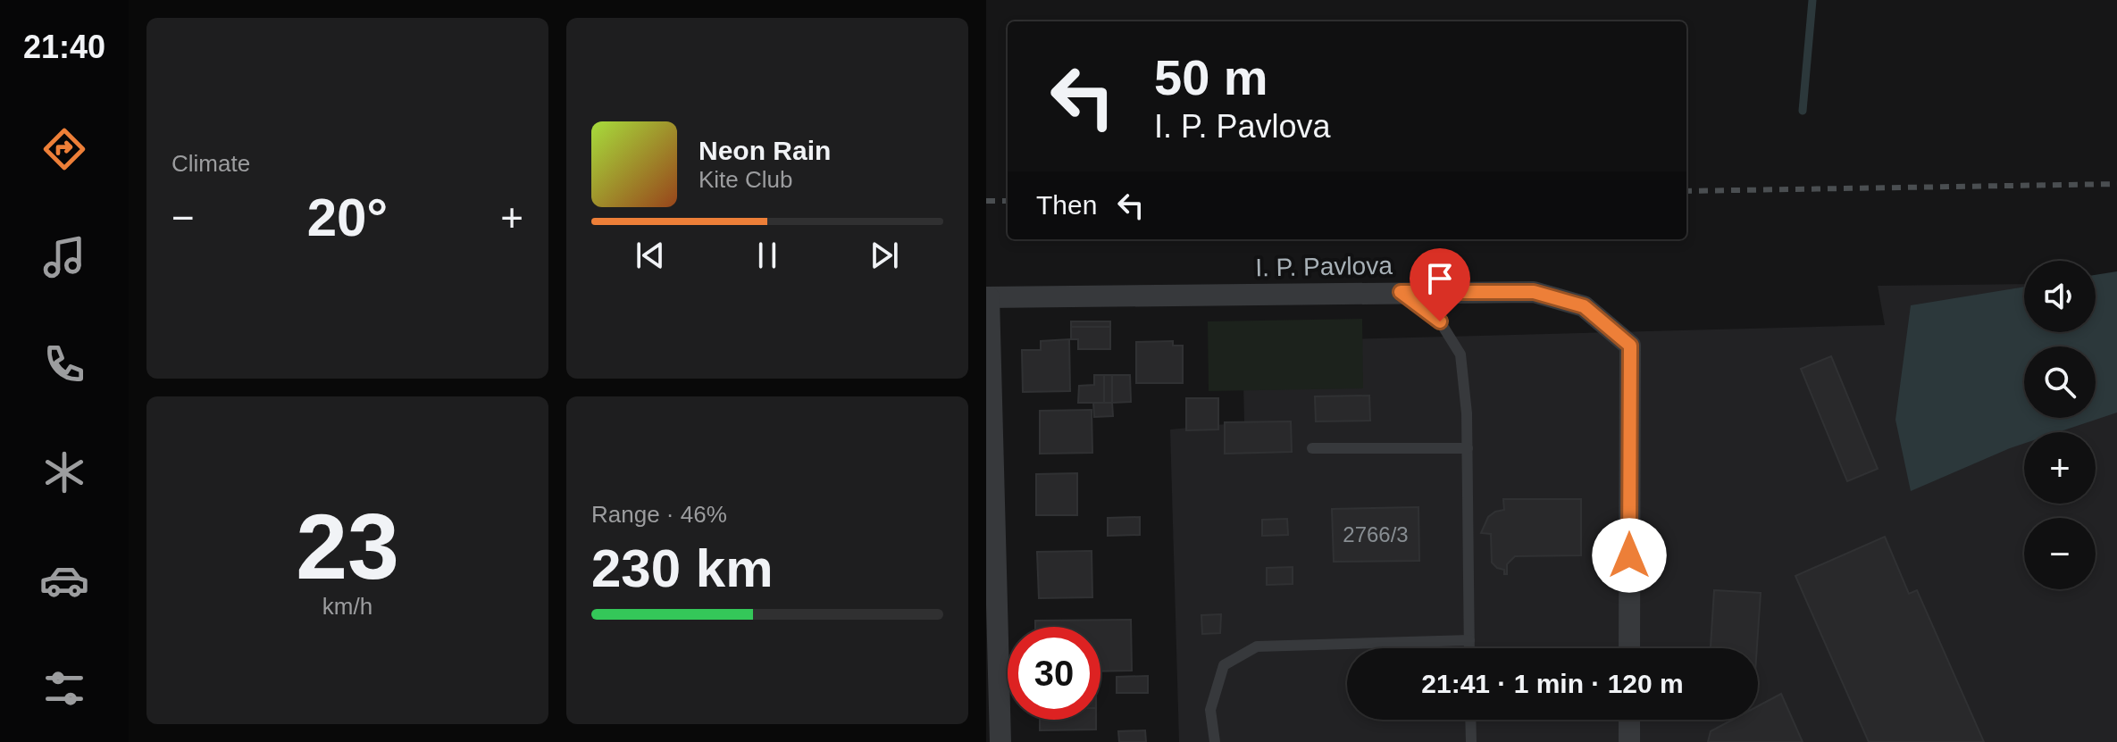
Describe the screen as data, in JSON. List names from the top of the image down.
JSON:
{
  "streets": {
    "street": ["I. P. Pavlova"]
  },
  "house_numbers": ["2766/3"],
  "page": {
    "tabs": "21:40",
    "tile": [
      "Climate",
      ["23", "km/h"],
      ["Range · 46%", "230 km"]
    ],
    "turn": ["50 m", "I. P. Pavlova"],
    "song": ["Neon Rain", "Kite Club"],
    "then": "Then",
    "heat": ["−", "20°", "+"],
    "map_buttons": ["+", "−"],
    "limit": "30",
    "trip": "21:41 · 1 min · 120 m"
  }
}
